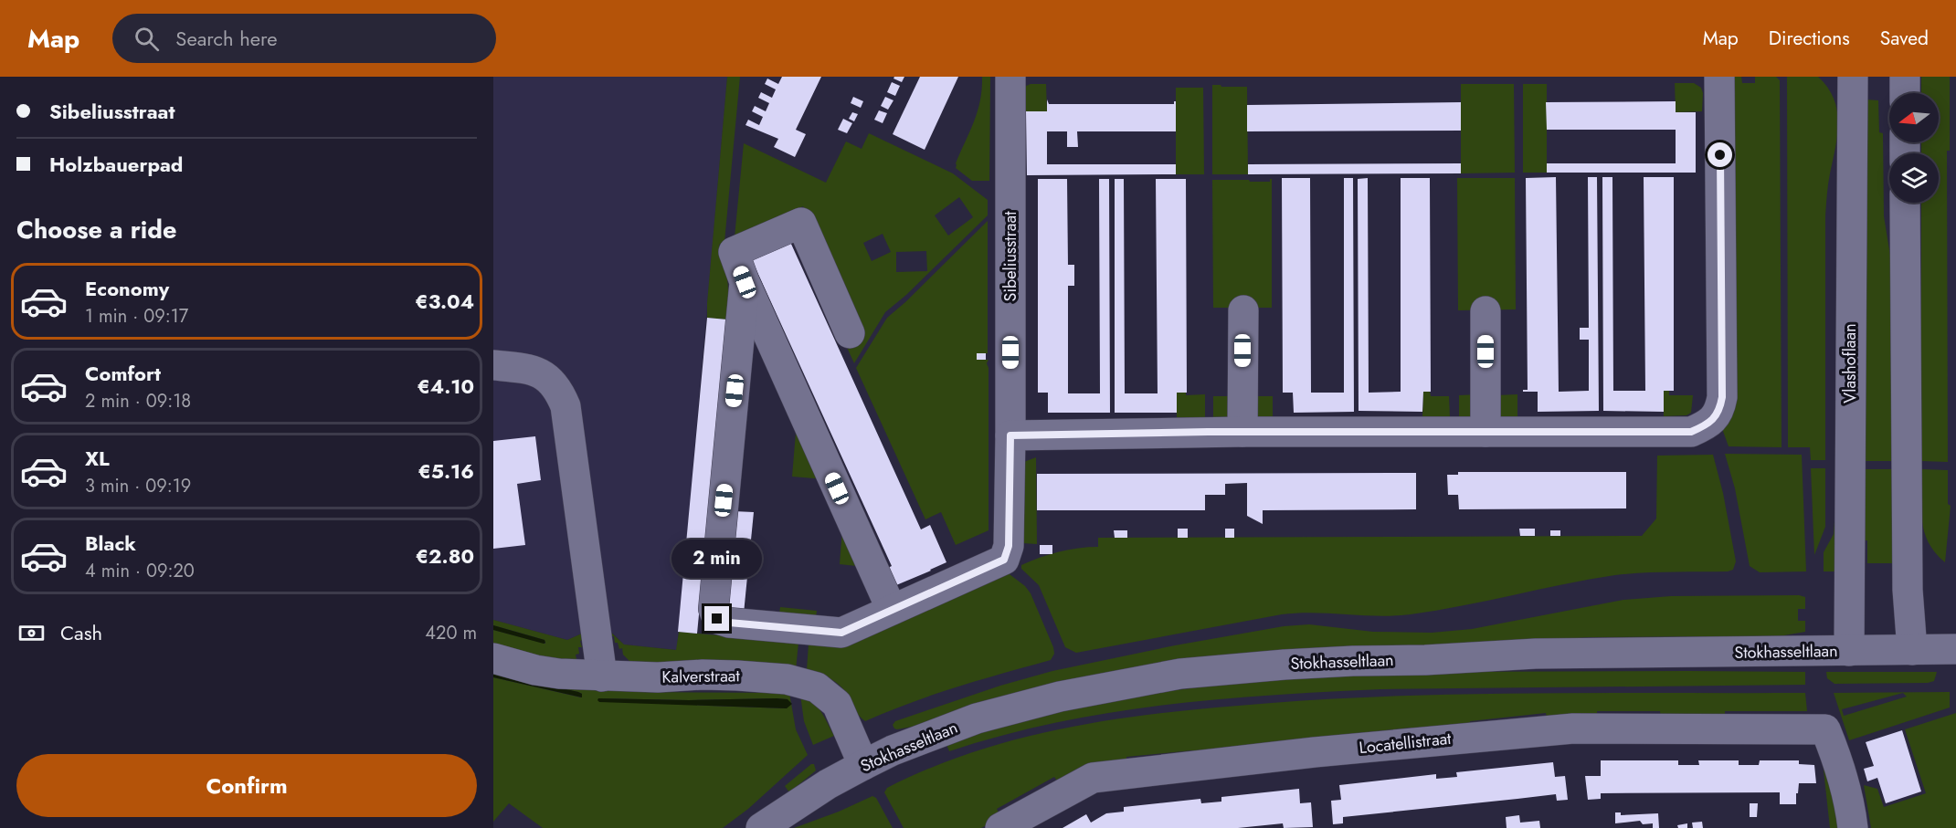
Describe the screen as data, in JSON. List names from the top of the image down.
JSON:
{
  "streets": {
    "street": [
      "Sibeliusstraat",
      "Vlashoflaan",
      "Stokhasseltlaan",
      "Kalverstraat",
      "Locatellistraat"
    ]
  },
  "crossings": [
    ["Vlashoflaan", "Stokhasseltlaan"],
    ["Stokhasseltlaan", "Kalverstraat"]
  ],
  "north": "left",
  "page": {
    "header": "Map",
    "search": "Search here",
    "nav": ["Map", "Directions", "Saved"],
    "banner": ["Sibeliusstraat", "Holzbauerpad"],
    "heading": "Choose a ride",
    "list": [
      {
        "name": "Economy",
        "note": "1 min · 09:17",
        "value": "€3.04"
      },
      {
        "name": "Comfort",
        "note": "2 min · 09:18",
        "value": "€4.10"
      },
      {
        "name": "XL",
        "note": "3 min · 09:19",
        "value": "€5.16"
      },
      {
        "name": "Black",
        "note": "4 min · 09:20",
        "value": "€2.80"
      }
    ],
    "bubble": "2 min",
    "pay": ["Cash", "420 m"],
    "buttons": "Confirm"
  }
}
